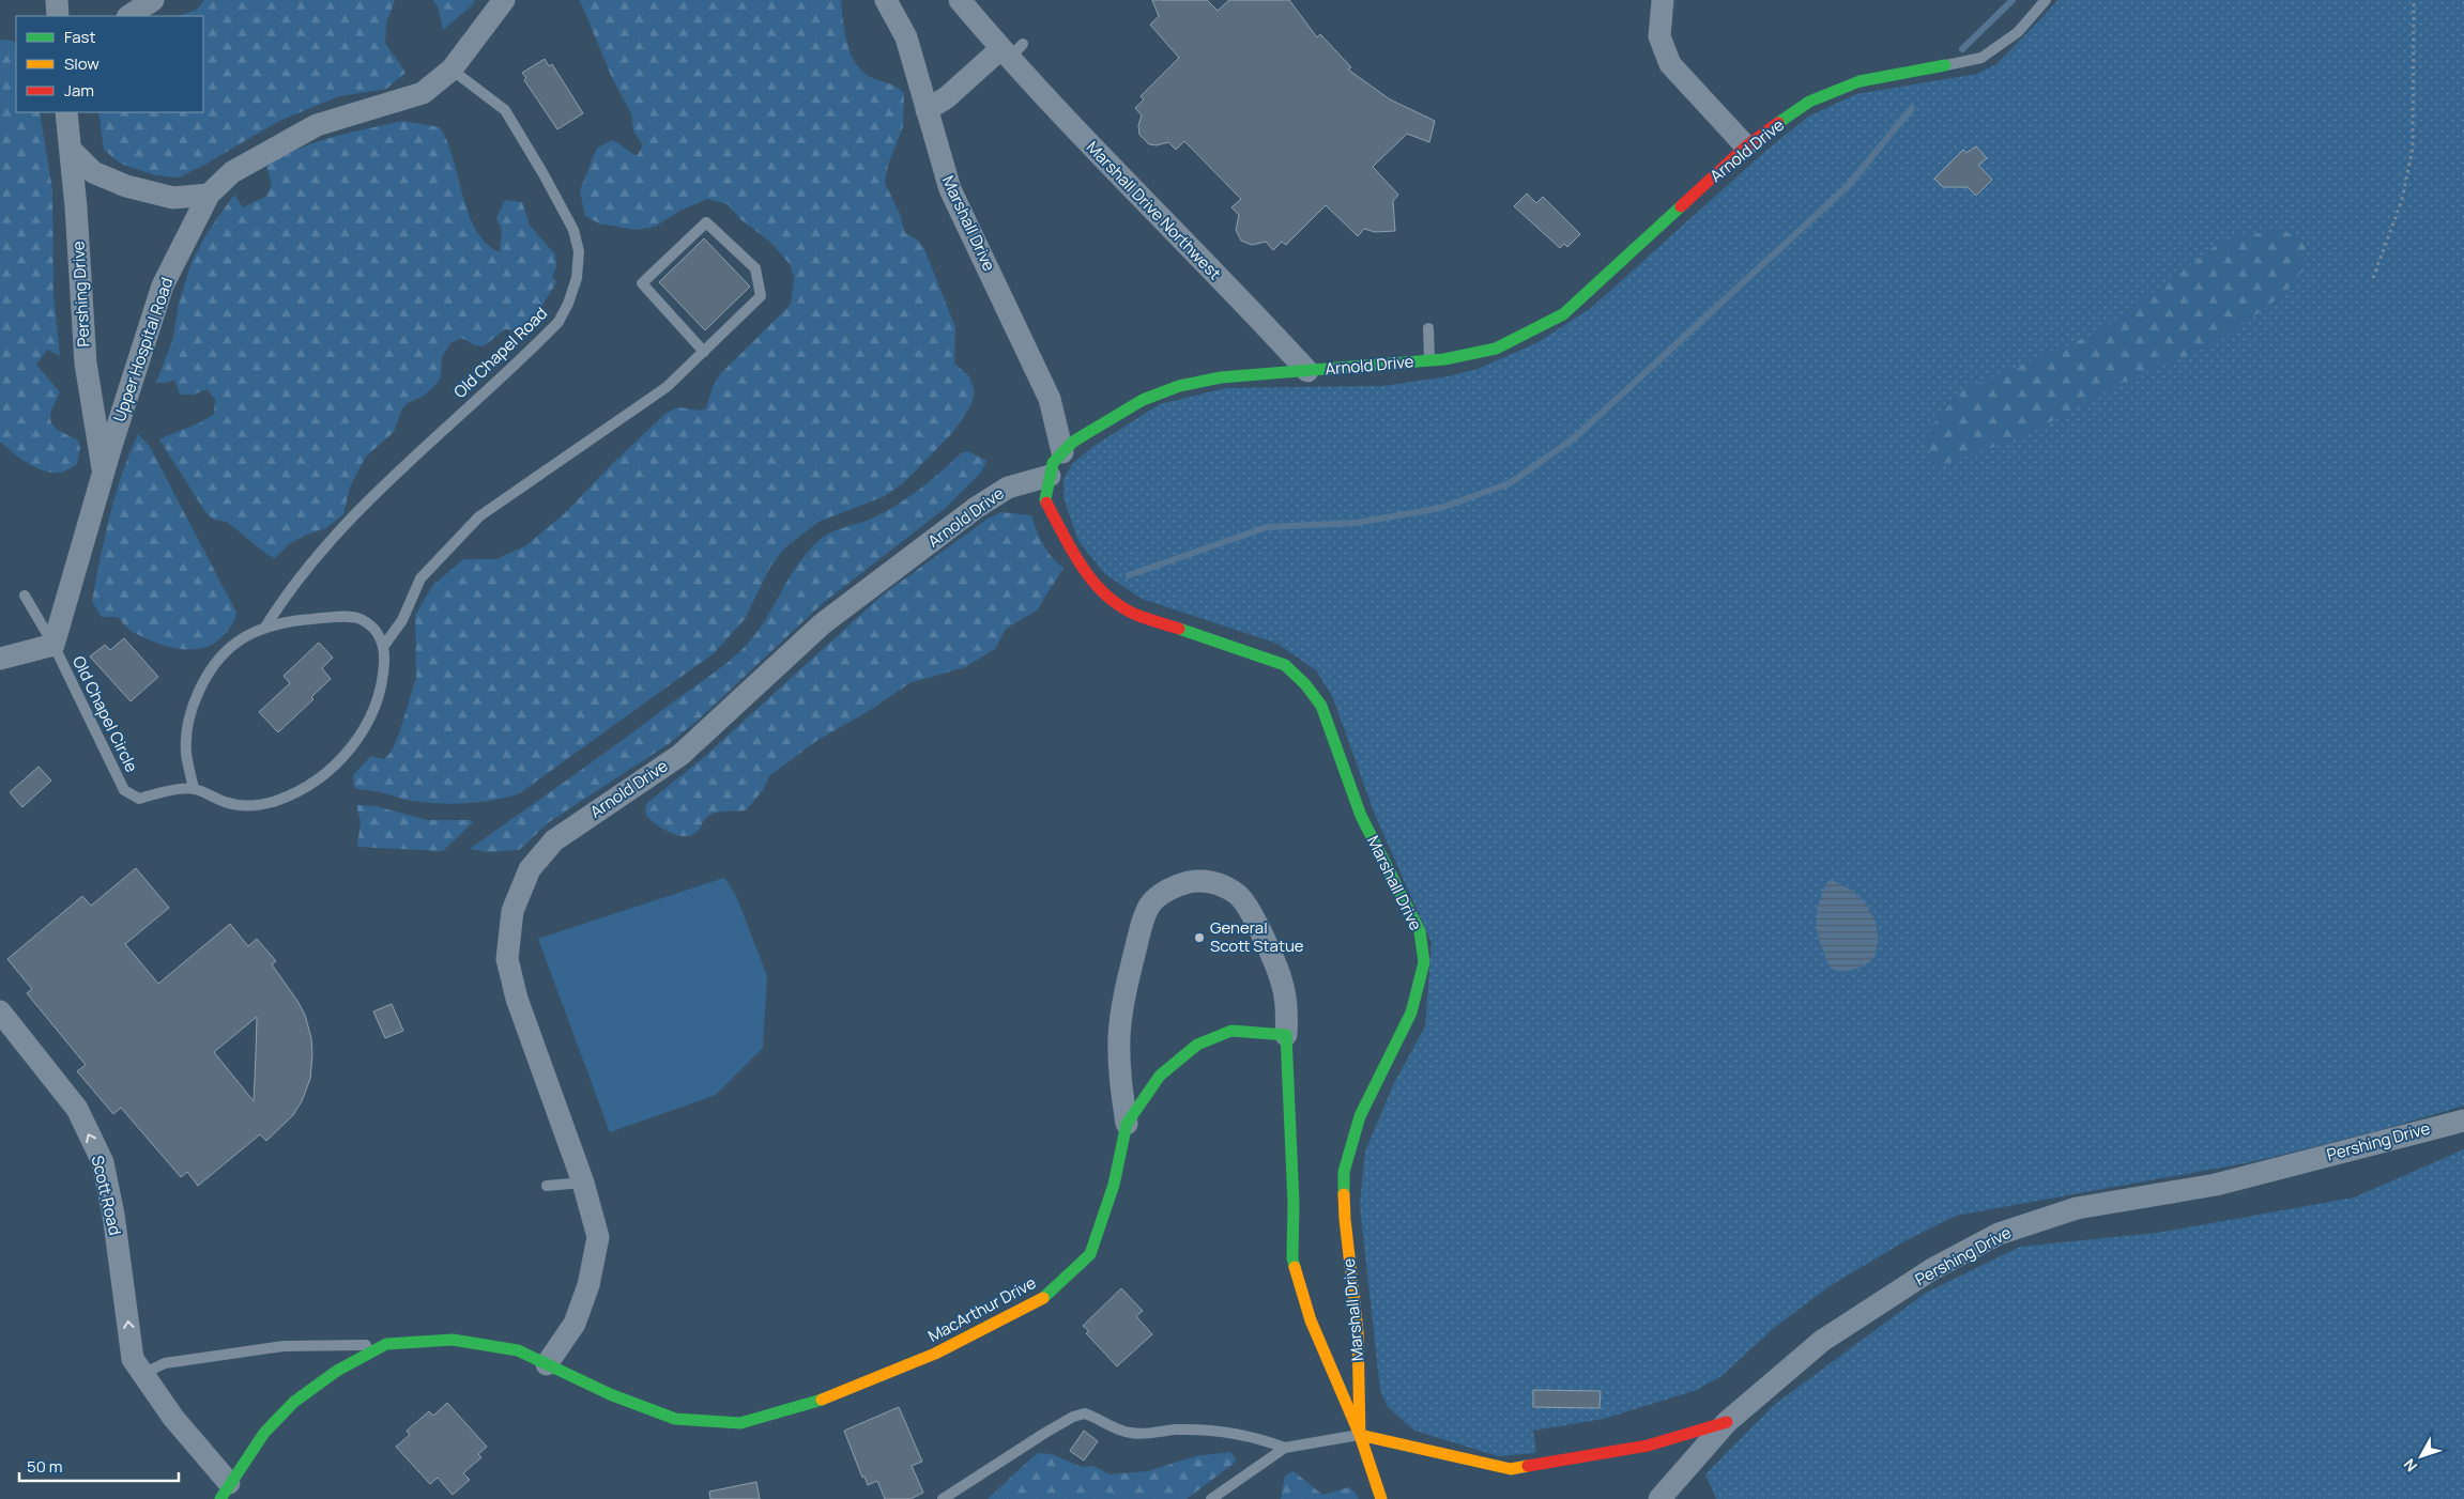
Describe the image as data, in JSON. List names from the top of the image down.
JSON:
{
  "streets": {
    "street": [
      "Arnold Drive",
      "Marshall Drive Northwest",
      "Marshall Drive",
      "Pershing Drive",
      "Upper Hospital Road",
      "Scott Road",
      "MacArthur Drive"
    ],
    "lane": ["Old Chapel Road", "Old Chapel Circle"]
  },
  "crossings": [
    ["Arnold Drive", "Marshall Drive Northwest"],
    ["Arnold Drive", "Marshall Drive"],
    ["Arnold Drive", "MacArthur Drive"],
    ["Pershing Drive", "Upper Hospital Road"],
    ["Upper Hospital Road", "Old Chapel Road"],
    ["Upper Hospital Road", "Old Chapel Circle"],
    ["Scott Road", "MacArthur Drive"]
  ],
  "one_way": ["Scott Road"],
  "places": ["General Scott Statue"],
  "legend": ["Fast", "Slow", "Jam"],
  "scale_bar": "50 m",
  "north": "bottom left"
}
